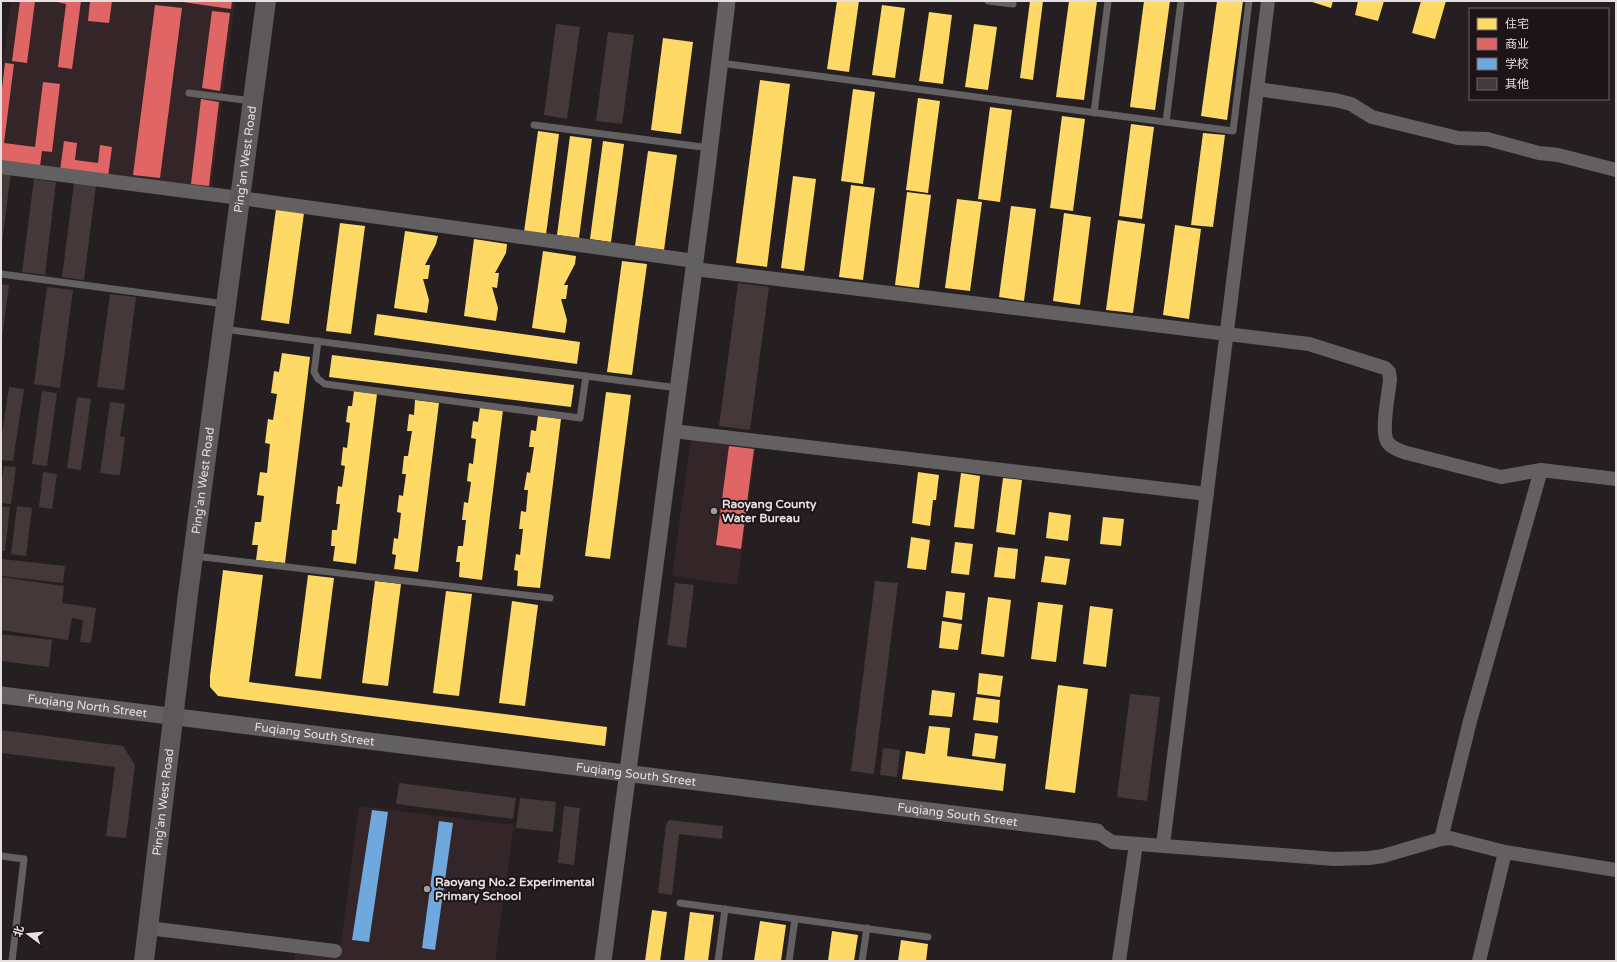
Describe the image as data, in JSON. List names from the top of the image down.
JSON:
{
  "streets": {
    "main road": ["Ping'an West Road"],
    "street": ["Fuqiang North Street", "Fuqiang South Street"]
  },
  "crossings": [
    ["Ping'an West Road", "Fuqiang North Street"],
    ["Ping'an West Road", "Fuqiang South Street"],
    ["Fuqiang North Street", "Fuqiang South Street"]
  ],
  "places": ["Raoyang County Water Bureau", "Raoyang No.2 Experimental Primary School"],
  "legend": [
    "住宅",
    "商业",
    "学校",
    "其他"
  ],
  "north": "left"
}
